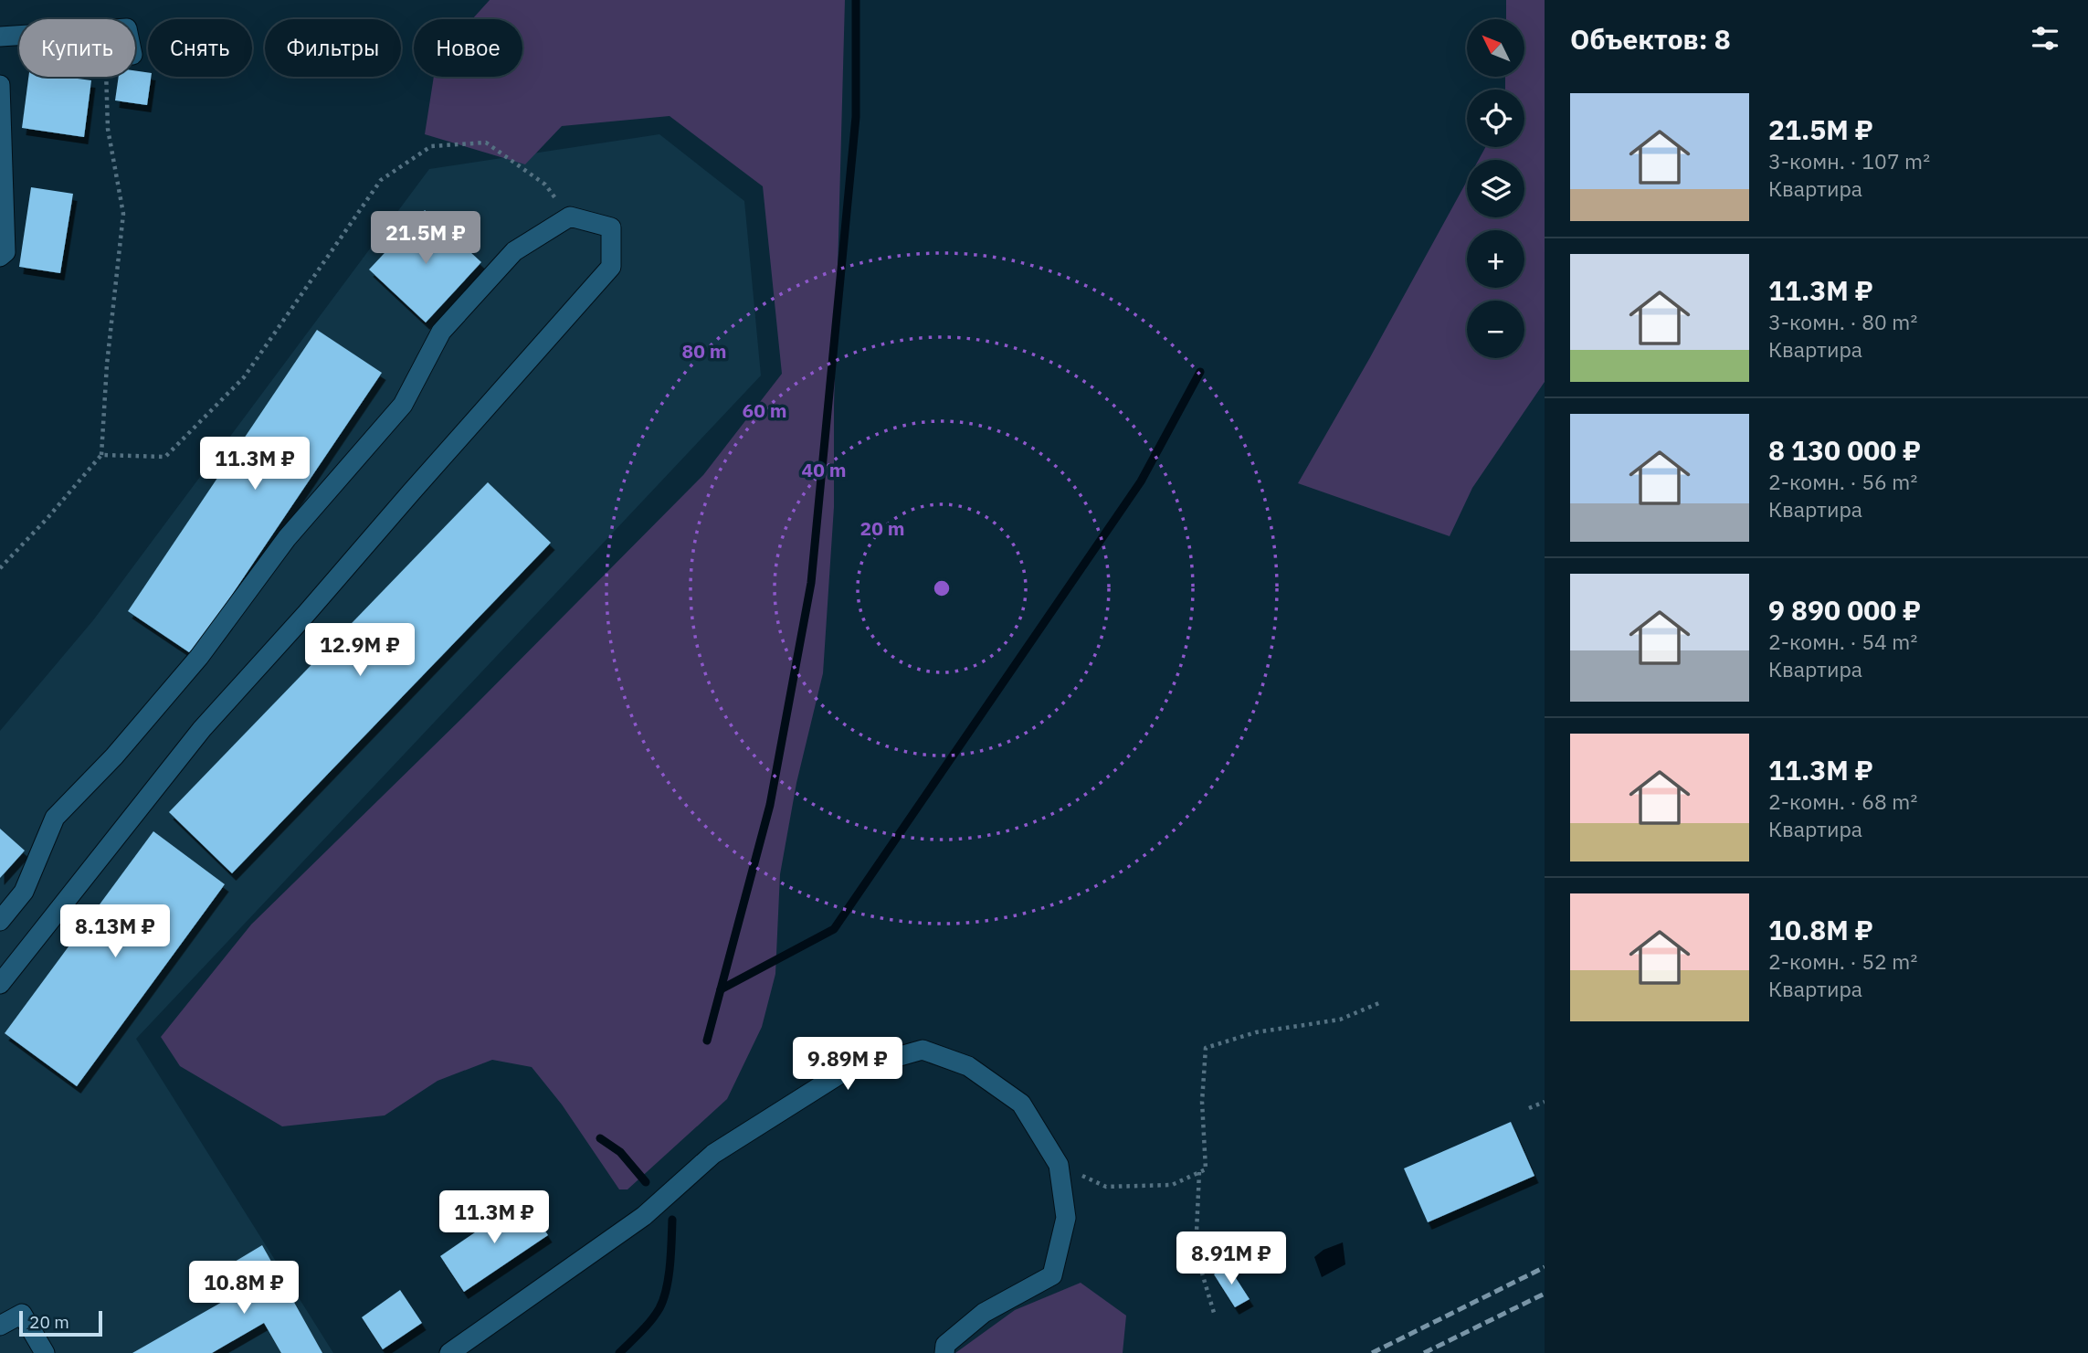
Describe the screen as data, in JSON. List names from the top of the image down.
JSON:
{
  "scale_bar": "20 m",
  "north": "top left",
  "page": {
    "heading": "Объектов: 8",
    "map_buttons": ["+", "−"],
    "chip": [
      "Купить",
      "Снять",
      "Фильтры",
      "Новое"
    ],
    "list": [
      {
        "name": "21.5M ₽",
        "note": "3-комн. · 107 m² · Квартира"
      },
      {
        "name": "11.3M ₽",
        "note": "3-комн. · 80 m² · Квартира"
      },
      {
        "name": "8 130 000 ₽",
        "note": "2-комн. · 56 m² · Квартира"
      },
      {
        "name": "9 890 000 ₽",
        "note": "2-комн. · 54 m² · Квартира"
      },
      {
        "name": "11.3M ₽",
        "note": "2-комн. · 68 m² · Квартира"
      },
      {
        "name": "10.8M ₽",
        "note": "2-комн. · 52 m² · Квартира"
      }
    ],
    "price": [
      "21.5M ₽",
      "11.3M ₽",
      "12.9M ₽",
      "8.13M ₽",
      "9.89M ₽",
      "11.3M ₽",
      "8.91M ₽",
      "10.8M ₽"
    ],
    "scale": "20 m"
  },
  "rings": [
    "80 m",
    "60 m",
    "40 m",
    "20 m"
  ]
}
